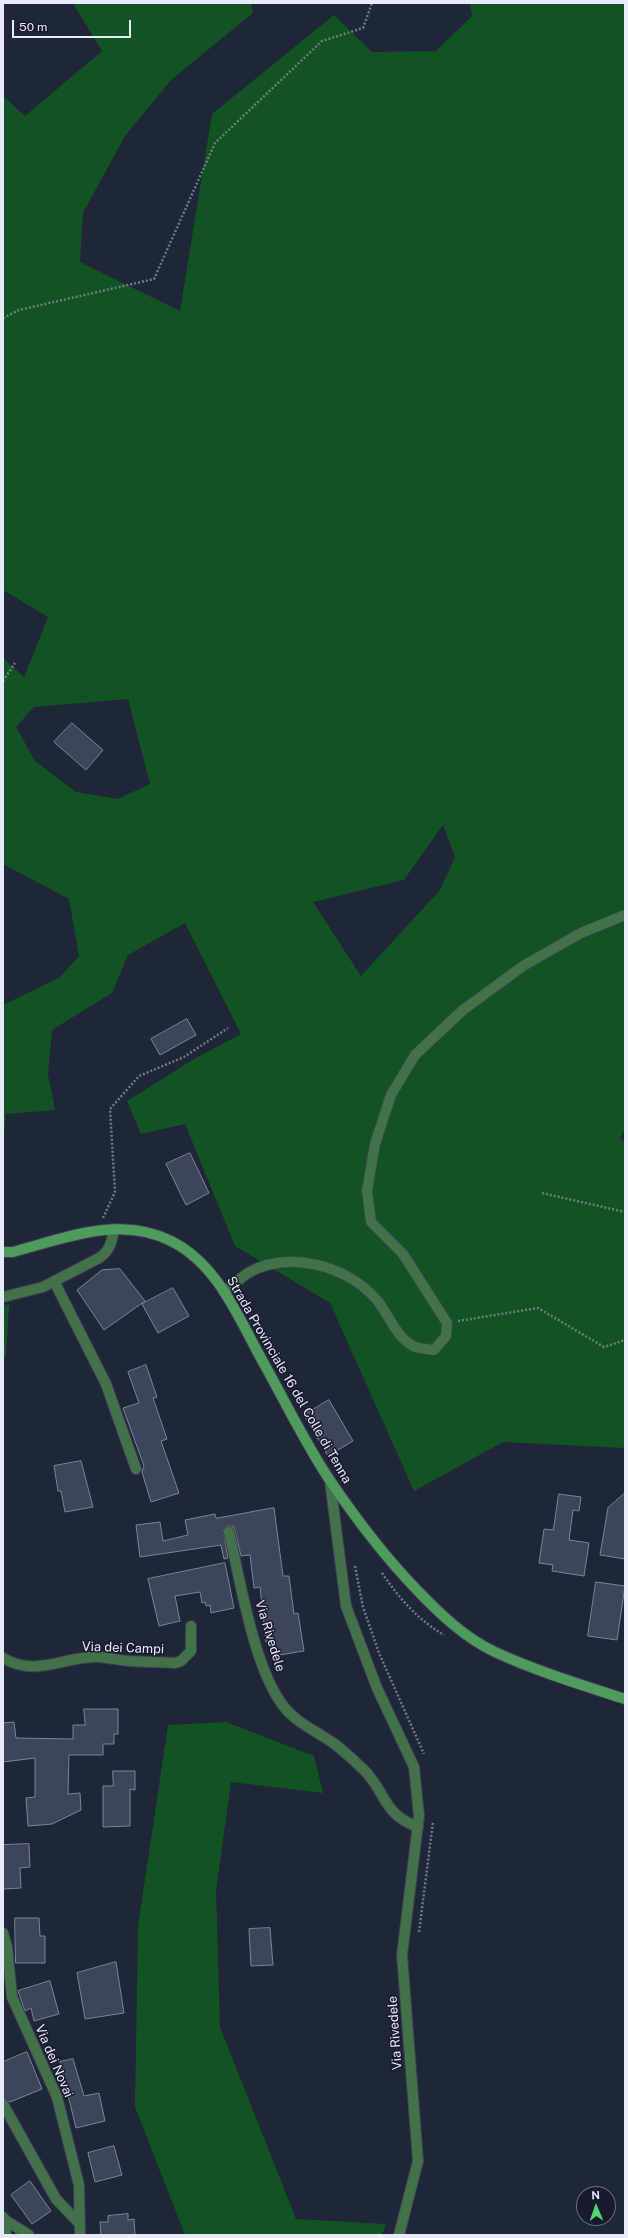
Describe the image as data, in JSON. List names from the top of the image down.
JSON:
{
  "streets": {
    "street": [
      "Strada Provinciale 16 del Colle di Tenna",
      "Via Rivedele",
      "Via dei Campi",
      "Via dei Novai"
    ]
  },
  "crossings": [
    ["Strada Provinciale 16 del Colle di Tenna", "Via Rivedele"]
  ],
  "scale_bar": "50 m",
  "north": "top"
}
